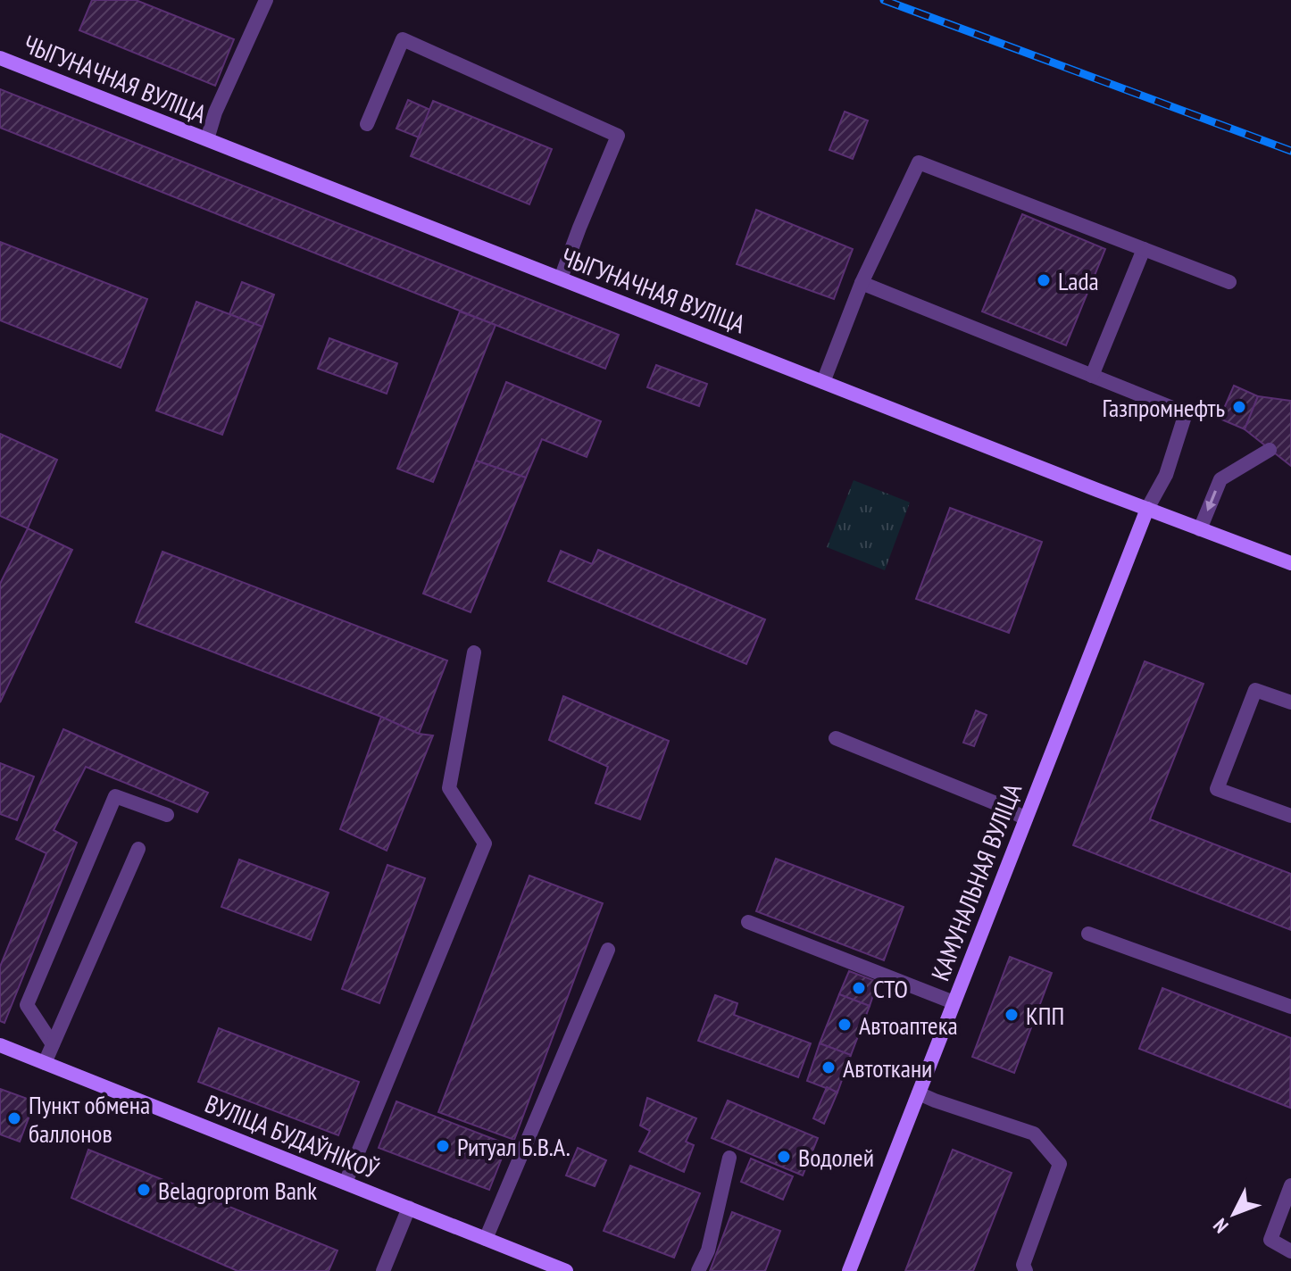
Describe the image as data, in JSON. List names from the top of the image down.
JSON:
{
  "streets": {
    "street": ["ЧЫГУНАЧНАЯ ВУЛІЦА", "КАМУНАЛЬНАЯ ВУЛІЦА", "ВУЛІЦА БУДАЎНІКОЎ"]
  },
  "crossings": [
    ["ЧЫГУНАЧНАЯ ВУЛІЦА", "КАМУНАЛЬНАЯ ВУЛІЦА"]
  ],
  "places": [
    "Lada",
    "Газпромнефть",
    "СТО",
    "КПП",
    "Автоаптека",
    "Автоткани",
    "Пункт обмена баллонов",
    "Ритуал Б.В.А.",
    "Водолей",
    "Belagroprom Bank"
  ],
  "north": "bottom left"
}
